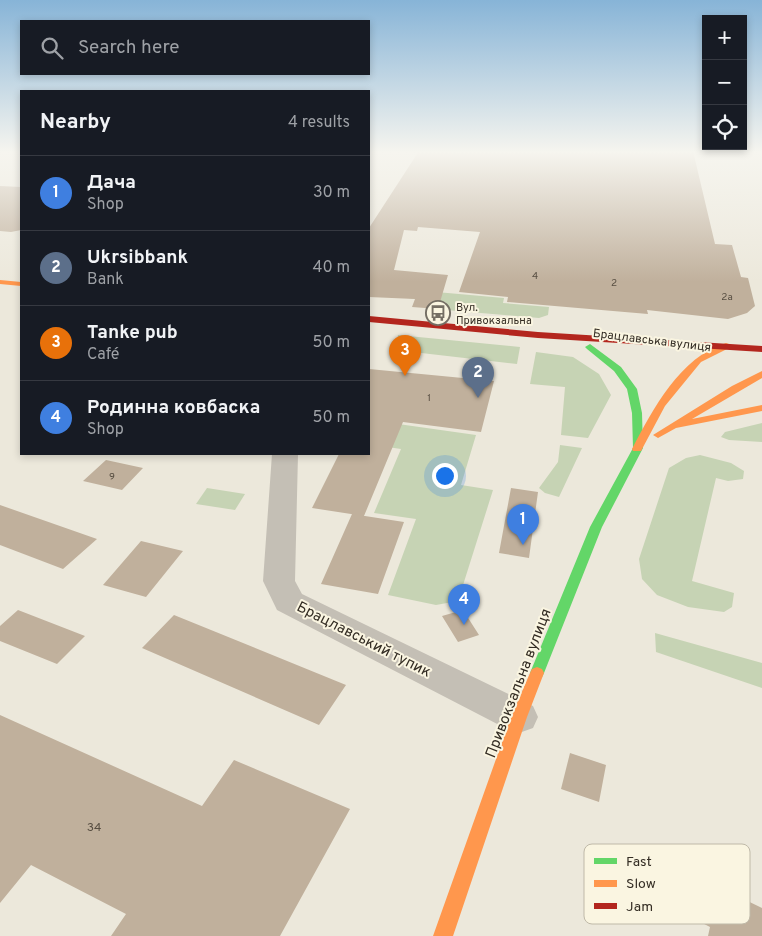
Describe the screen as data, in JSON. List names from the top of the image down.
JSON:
{
  "streets": {
    "main road": ["Брацлавська вулиця", "Привокзальна вулиця"],
    "street": ["Брацлавський тупик"]
  },
  "crossings": [
    ["Брацлавська вулиця", "Привокзальна вулиця"],
    ["Брацлавський тупик", "Привокзальна вулиця"]
  ],
  "places": {
    "bus stop": ["Вул. Привокзальна"]
  },
  "house_numbers": [
    "4",
    "2",
    "2а",
    "1",
    "9",
    "34"
  ],
  "legend": ["Fast", "Slow", "Jam"],
  "page": {
    "map_buttons": ["+", "−"],
    "search": "Search here",
    "heading": ["Nearby", "4 results"],
    "list": [
      {
        "mark": "1",
        "name": "Дача",
        "note": "Shop",
        "value": "30 m"
      },
      {
        "mark": "2",
        "name": "Ukrsibbank",
        "note": "Bank",
        "value": "40 m"
      },
      {
        "mark": "3",
        "name": "Tanke pub",
        "note": "Café",
        "value": "50 m"
      },
      {
        "mark": "4",
        "name": "Родинна ковбаска",
        "note": "Shop",
        "value": "50 m"
      }
    ],
    "pins": [
      "3",
      "2",
      "1",
      "4"
    ]
  }
}
